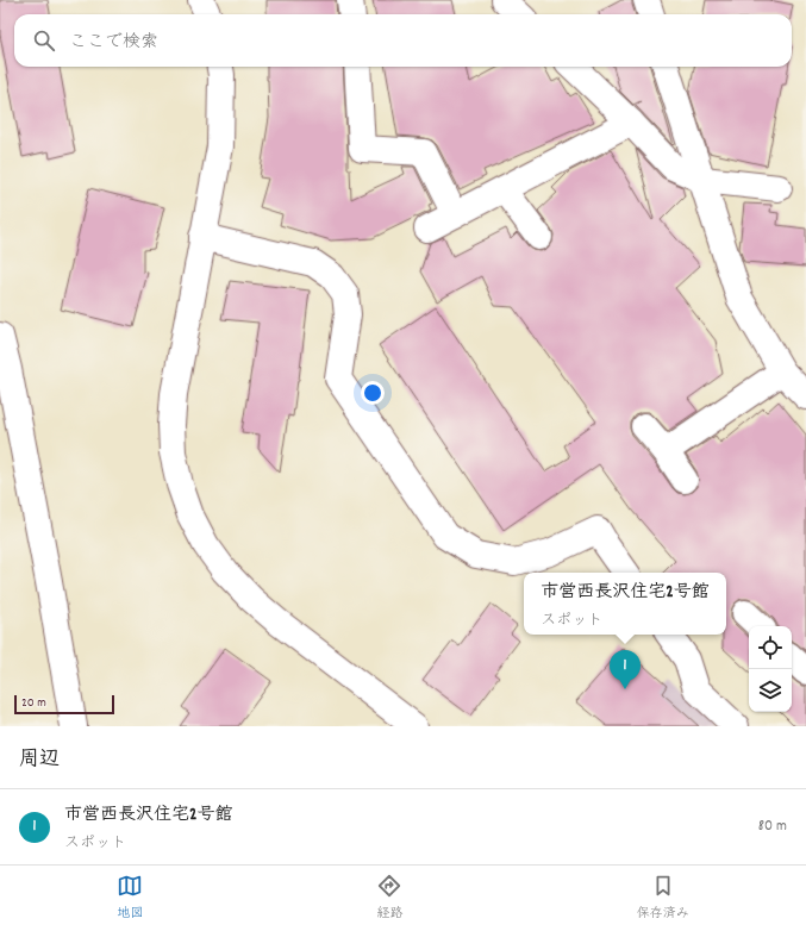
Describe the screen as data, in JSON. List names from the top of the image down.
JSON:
{
  "scale_bar": "20 m",
  "page": {
    "search": "ここで検索",
    "popup": ["市営西長沢住宅2号館", "スポット"],
    "pins": "1",
    "scale": "20 m",
    "heading": "周辺",
    "list": [
      {
        "mark": "1",
        "name": "市営西長沢住宅2号館",
        "note": "スポット",
        "value": "80 m"
      }
    ],
    "nav": ["地図", "経路", "保存済み"]
  }
}
